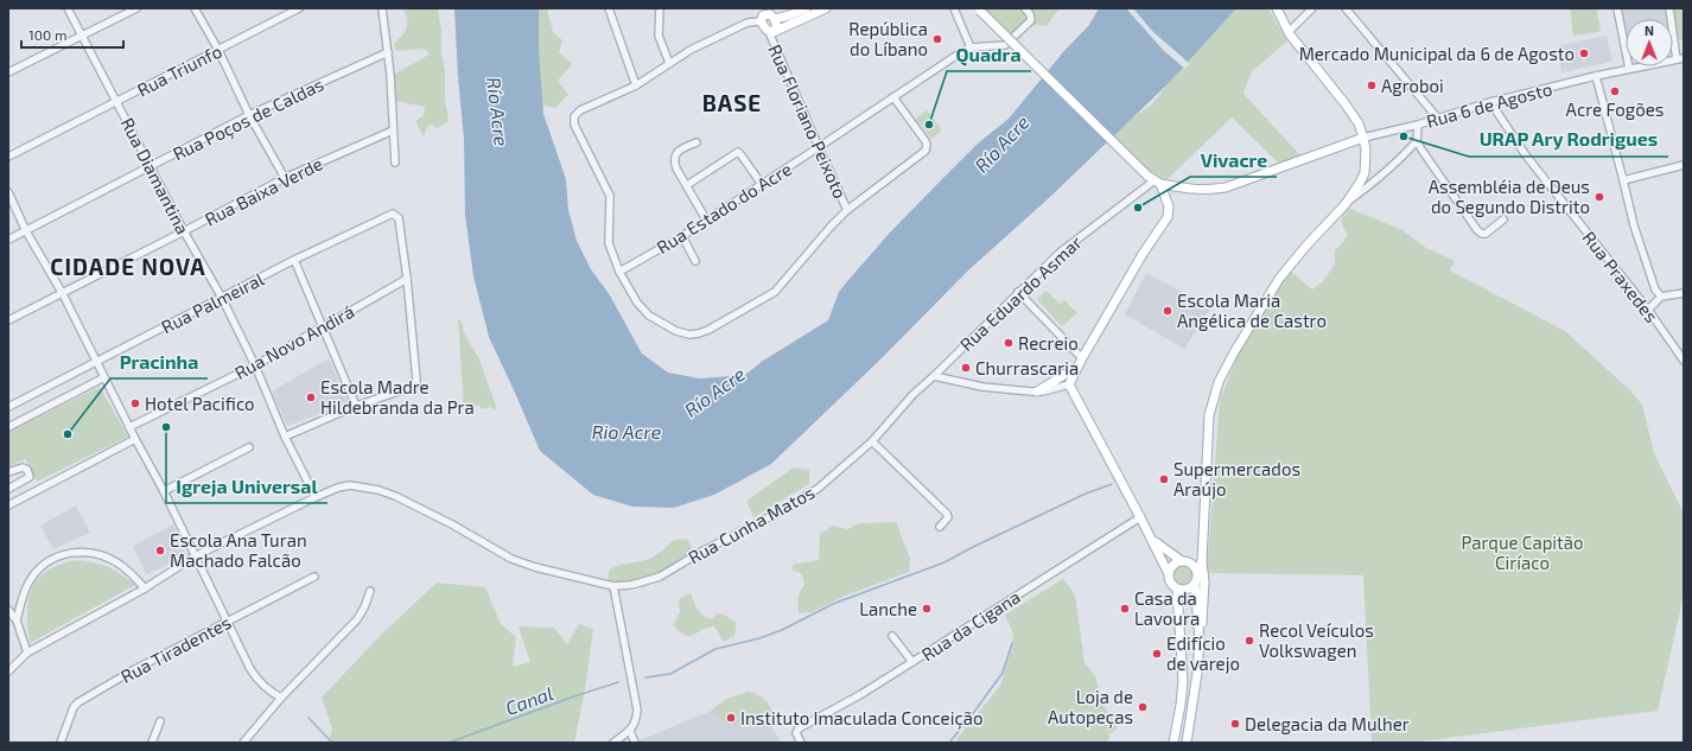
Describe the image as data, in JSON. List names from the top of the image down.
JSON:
{
  "streets": {
    "main road": ["Rua 6 de Agosto", "Rua Floriano Peixoto"],
    "street": [
      "Rua Triunfo",
      "Rua Poços de Caldas",
      "Rua Diamantina",
      "Rua Baixa Verde",
      "Rua Estado do Acre",
      "Rua Praxedes",
      "Rua Eduardo Asmar",
      "Rua Palmeiral",
      "Rua Novo Andirá",
      "Rua Cunha Matos",
      "Rua da Cigana",
      "Rua Tiradentes"
    ]
  },
  "crossings": [
    ["Rua Triunfo", "Rua Diamantina"],
    ["Rua 6 de Agosto", "Rua Praxedes"],
    ["Rua 6 de Agosto", "Rua Eduardo Asmar"],
    ["Rua Poços de Caldas", "Rua Diamantina"],
    ["Rua Floriano Peixoto", "Rua Estado do Acre"],
    ["Rua Diamantina", "Rua Baixa Verde"],
    ["Rua Diamantina", "Rua Palmeiral"],
    ["Rua Diamantina", "Rua Novo Andirá"],
    ["Rua Diamantina", "Rua Cunha Matos"],
    ["Rua Eduardo Asmar", "Rua Cunha Matos"],
    ["Rua Palmeiral", "Rua Novo Andirá"]
  ],
  "districts": ["BASE", "CIDADE NOVA"],
  "water": ["Río Acre", "Rio Acre", "Canal"],
  "parks": ["Parque Capitão Ciríaco"],
  "places": [
    "República do Líbano",
    "Mercado Municipal da 6 de Agosto",
    "Agroboi",
    "Acre Fogões",
    "Quadra",
    "URAP Ary Rodrigues",
    "Assembléia de Deus do Segundo Distrito",
    "Vivacre",
    "Escola Maria Angélica de Castro",
    "Recreio",
    "Churrascaria",
    "Escola Madre Hildebranda da Pra",
    "Hotel Pacifico",
    "Igreja Universal",
    "Pracinha",
    "Supermercados Araújo",
    "Escola Ana Turan Machado Falcão",
    "Lanche",
    "Casa da Lavoura",
    "Recol Veículos Volkswagen",
    "Edifício de varejo",
    "Loja de Autopeças",
    "Instituto Imaculada Conceição",
    "Delegacia da Mulher"
  ],
  "scale_bar": "100 m",
  "north": "top"
}
